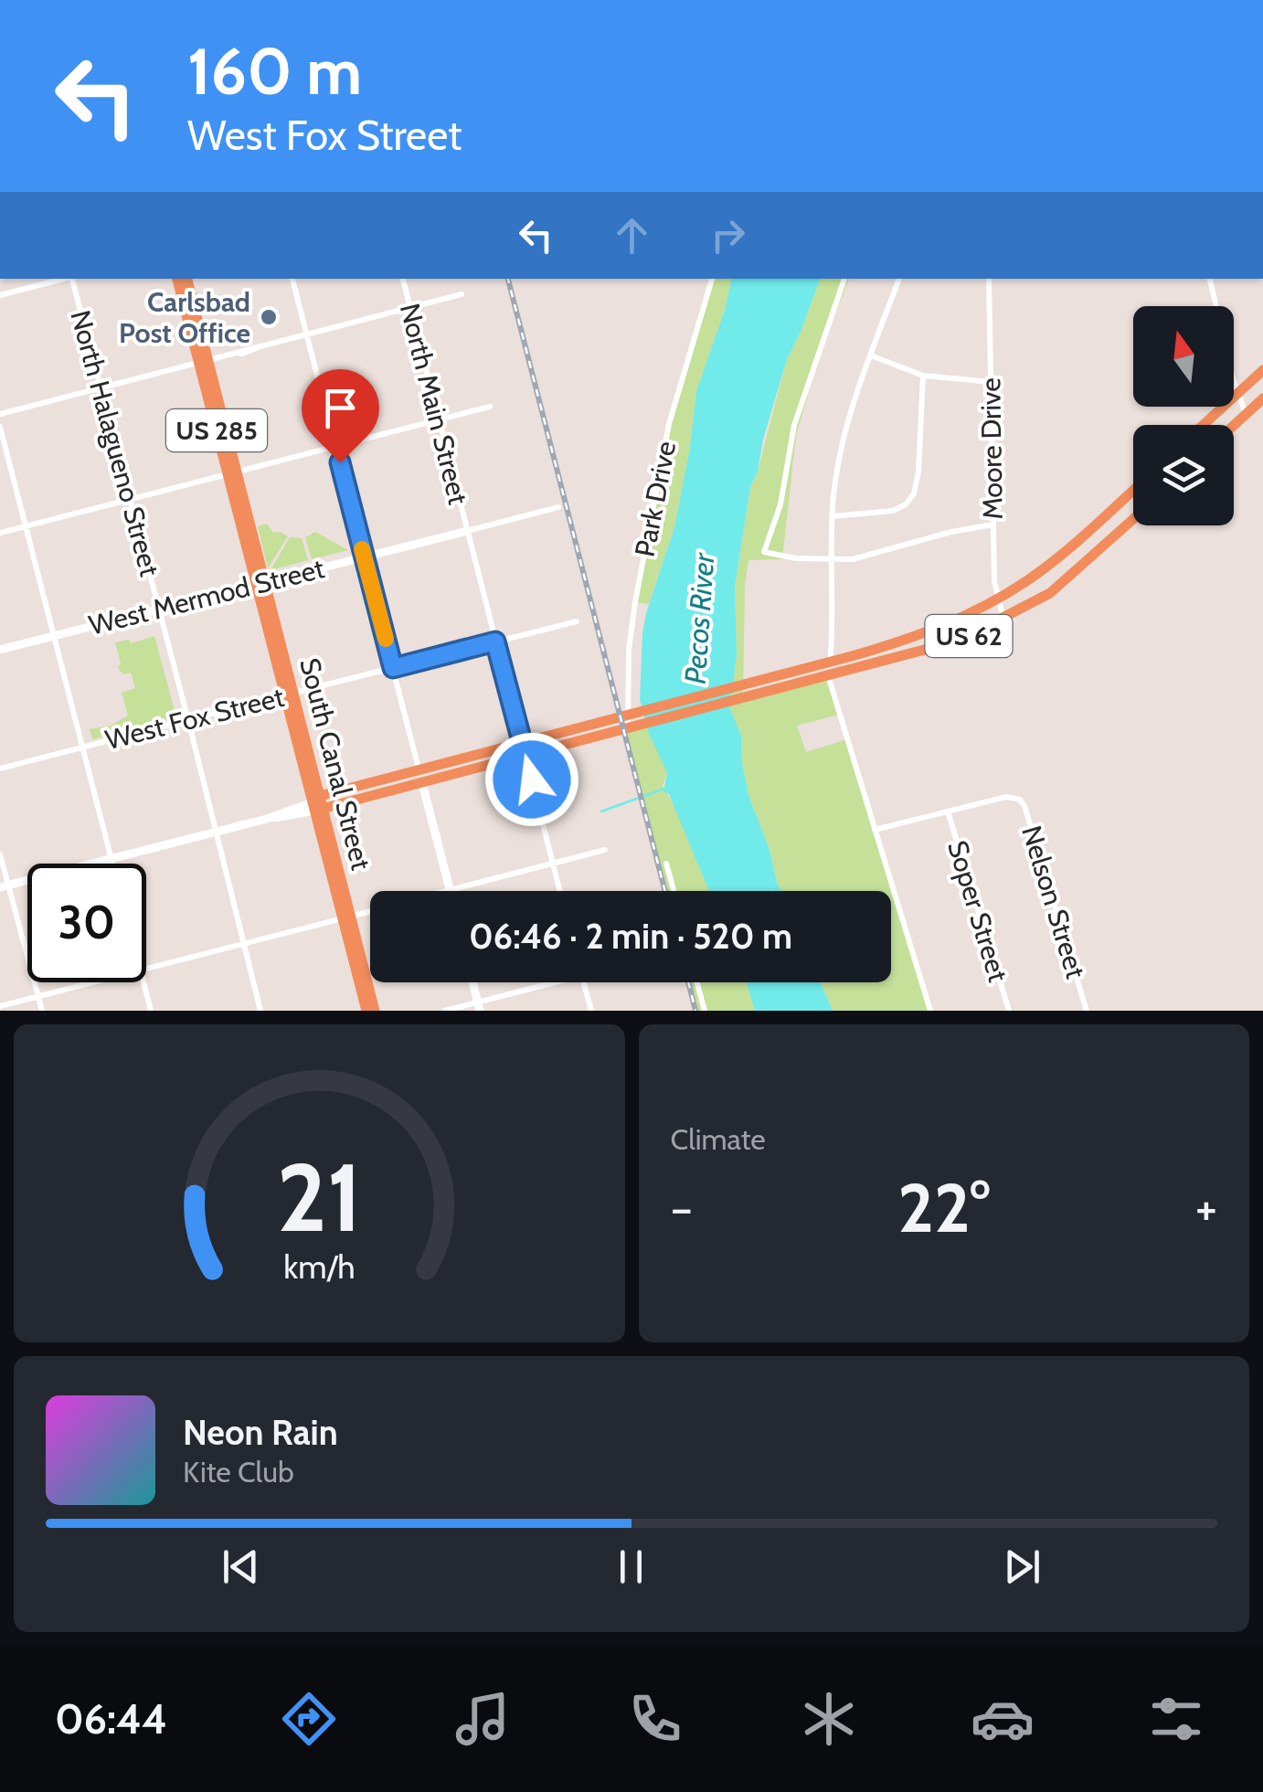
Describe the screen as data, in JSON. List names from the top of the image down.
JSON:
{
  "streets": {
    "highway": ["US 285", "US 62", "South Canal Street"],
    "street": [
      "North Main Street",
      "North Halagueno Street",
      "Moore Drive",
      "Park Drive",
      "West Mermod Street",
      "West Fox Street",
      "Nelson Street",
      "Soper Street"
    ]
  },
  "crossings": [
    ["North Main Street", "West Mermod Street"],
    ["North Main Street", "US 62"],
    ["North Main Street", "West Fox Street"],
    ["US 285", "West Mermod Street"],
    ["US 285", "South Canal Street"],
    ["North Halagueno Street", "West Mermod Street"],
    ["North Halagueno Street", "West Fox Street"],
    ["Moore Drive", "US 62"],
    ["Park Drive", "US 62"],
    ["West Mermod Street", "South Canal Street"],
    ["US 62", "South Canal Street"],
    ["West Fox Street", "South Canal Street"],
    ["Nelson Street", "Soper Street"]
  ],
  "water": ["Pecos River"],
  "places": ["Carlsbad Post Office"],
  "north": "top",
  "page": {
    "turn": ["160 m", "West Fox Street"],
    "limit": "30",
    "trip": "06:46 · 2 min · 520 m",
    "tile": "Climate",
    "heat": ["−", "22°", "+"],
    "song": ["Neon Rain", "Kite Club"],
    "tabs": "06:44",
    "gauge": ["21", "km/h"]
  }
}
